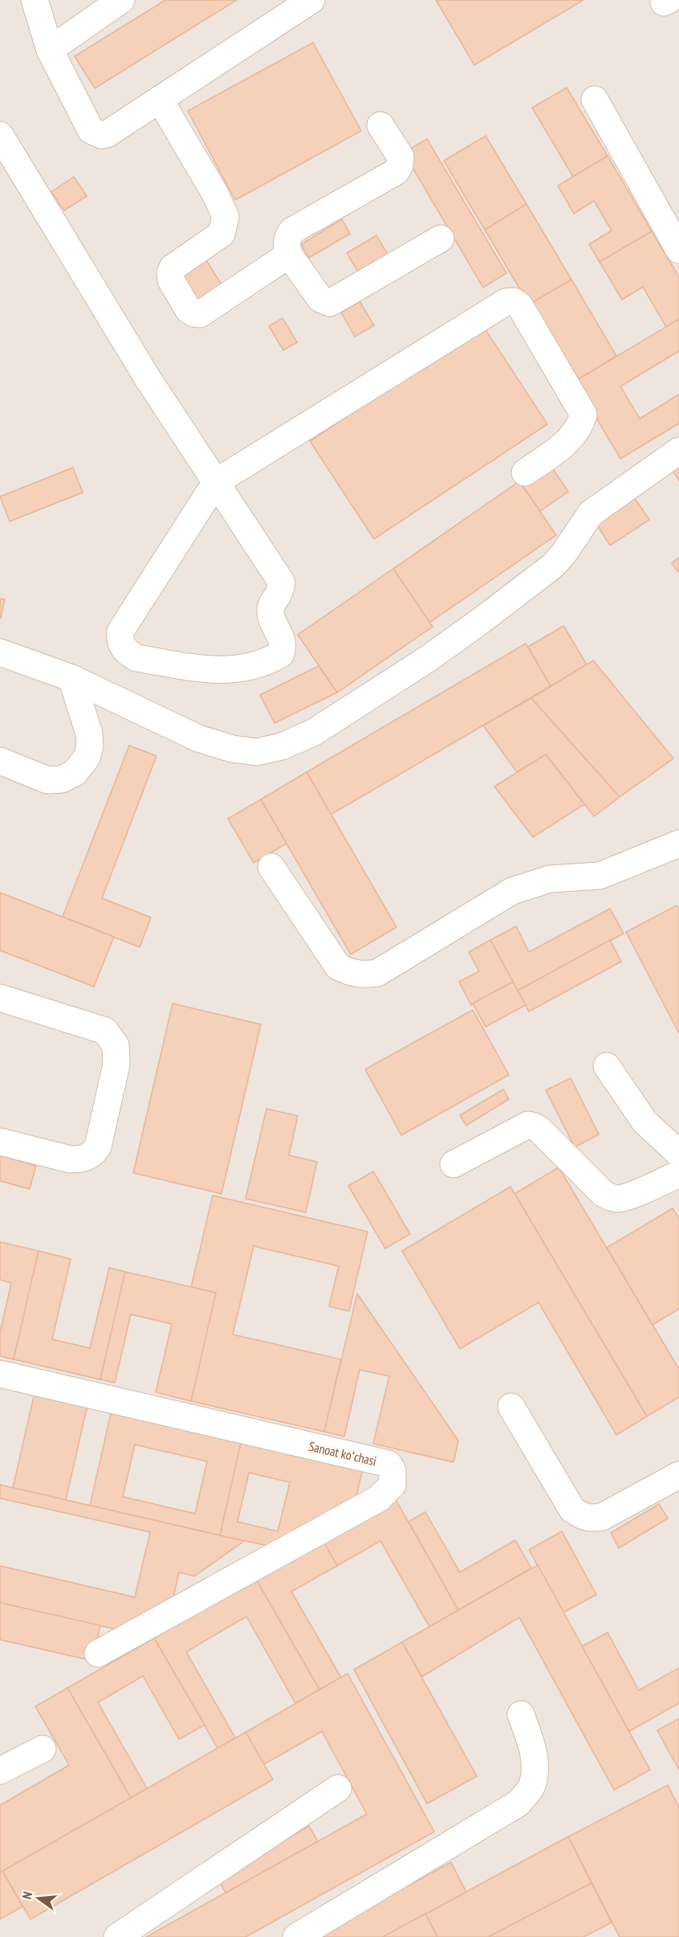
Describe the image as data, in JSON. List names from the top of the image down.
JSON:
{
  "streets": {
    "street": ["Sanoat koʻchasi"]
  },
  "north": "left"
}
